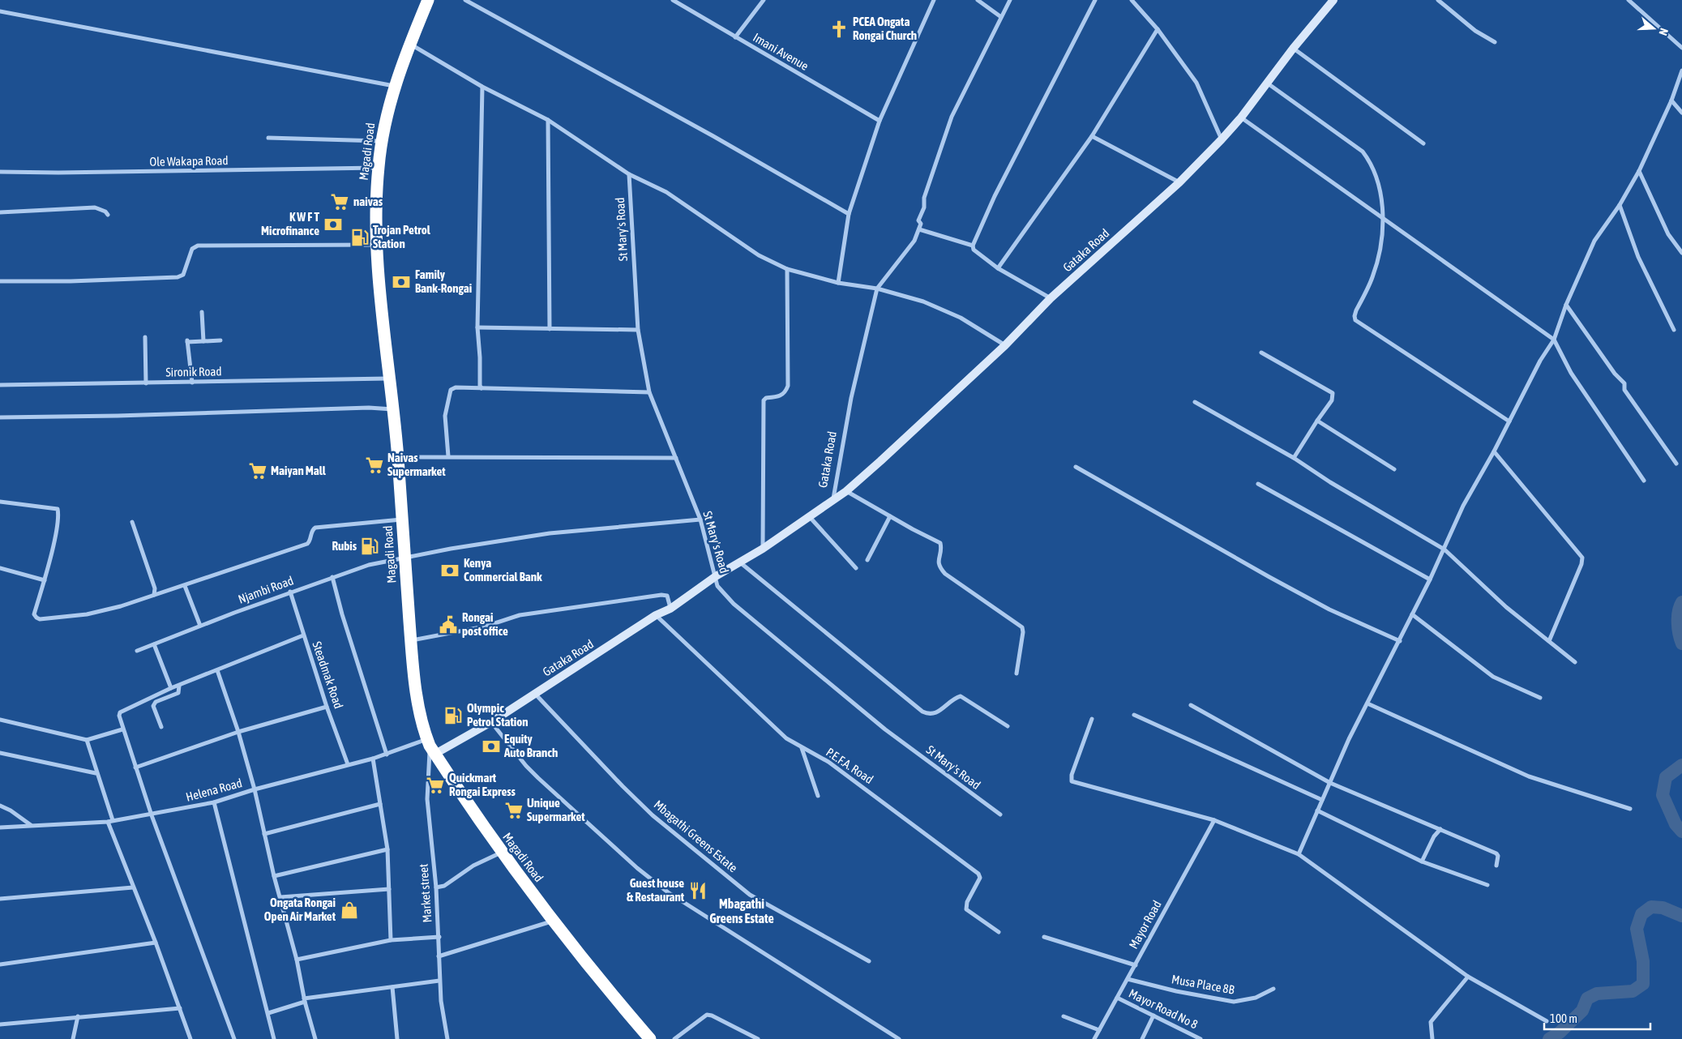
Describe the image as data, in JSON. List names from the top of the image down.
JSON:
{
  "streets": {
    "highway": ["Magadi Road"],
    "street": [
      "Imani Avenue",
      "Ole Wakapa Road",
      "St Mary's Road",
      "Gataka Road",
      "Sironik Road",
      "Njambi Road",
      "Steadmak Road",
      "P.E.F.A. Road",
      "Helena Road",
      "Mbagathi Greens Estate",
      "Market street",
      "Mayor Road",
      "Musa Place 8B",
      "Mayor Road No 8"
    ]
  },
  "crossings": [
    ["Magadi Road", "Ole Wakapa Road"],
    ["Magadi Road", "Gataka Road"],
    ["Magadi Road", "Sironik Road"],
    ["Magadi Road", "Njambi Road"],
    ["Magadi Road", "Helena Road"],
    ["Magadi Road", "Market street"],
    ["St Mary's Road", "Gataka Road"],
    ["St Mary's Road", "Njambi Road"],
    ["Gataka Road", "P.E.F.A. Road"],
    ["Gataka Road", "Helena Road"],
    ["Gataka Road", "Mbagathi Greens Estate"],
    ["Gataka Road", "Market street"],
    ["Njambi Road", "Steadmak Road"],
    ["Steadmak Road", "Helena Road"],
    ["Helena Road", "Market street"],
    ["Mayor Road", "Musa Place 8B"],
    ["Mayor Road", "Mayor Road No 8"]
  ],
  "districts": ["Mbagathi Greens Estate"],
  "places": {
    "church": ["PCEA Ongata Rongai Church"],
    "supermarket": [
      "naivas",
      "Naivas Supermarket",
      "Maiyan Mall",
      "Quickmart Rongai Express",
      "Unique Supermarket"
    ],
    "bank": [
      "K W F T Microfinance",
      "Family Bank-Rongai",
      "Kenya Commercial Bank",
      "Equity Auto Branch"
    ],
    "fuel station": ["Trojan Petrol Station", "Rubis", "Olympic Petrol Station"],
    "public building": ["Rongai post office"],
    "restaurant": ["Guest house & Restaurant"],
    "shop": ["Ongata Rongai Open Air Market"]
  },
  "scale_bar": "100 m",
  "north": "right"
}
